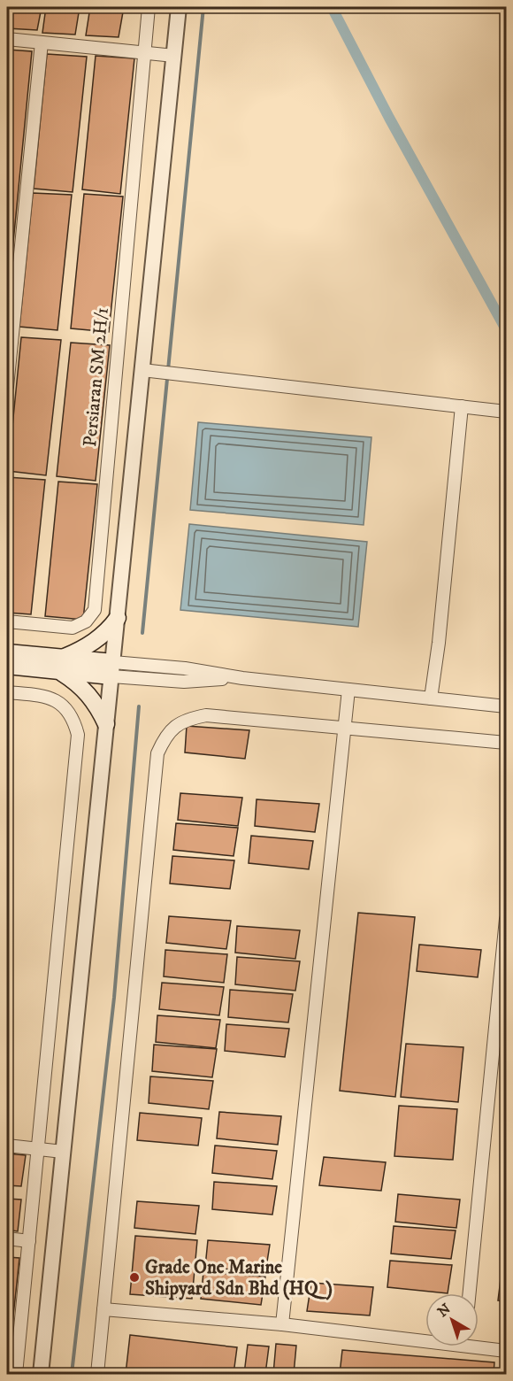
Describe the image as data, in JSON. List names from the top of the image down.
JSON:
{
  "streets": {
    "street": ["Persiaran SM 2H/1"]
  },
  "places": ["Grade One Marine Shipyard Sdn Bhd (HQ)"],
  "north": "top left"
}
